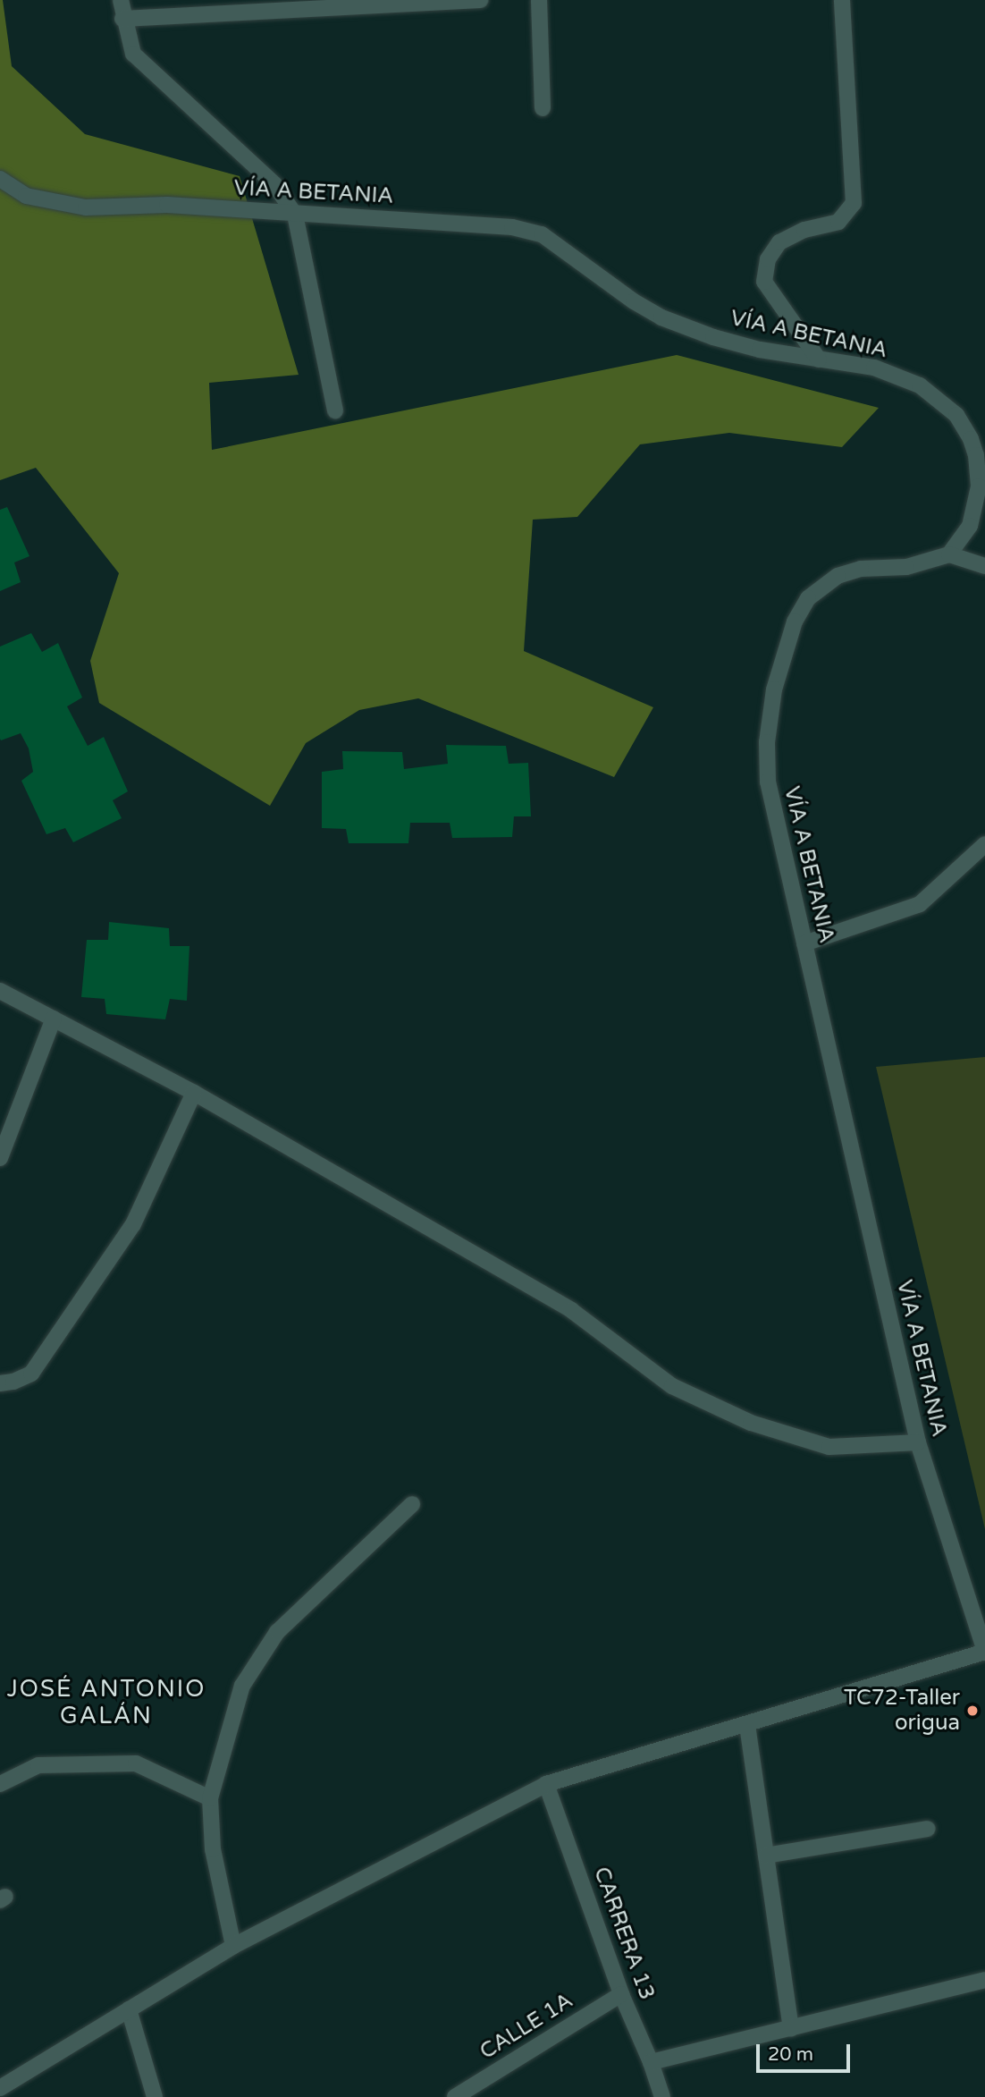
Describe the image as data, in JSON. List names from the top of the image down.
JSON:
{
  "streets": {
    "street": ["VÍA A BETANIA", "CARRERA 13", "CALLE 1A"]
  },
  "crossings": [
    ["CARRERA 13", "CALLE 1A"]
  ],
  "districts": ["JOSÉ ANTONIO GALÁN"],
  "places": ["TC72-Taller origua"],
  "scale_bar": "20 m"
}
